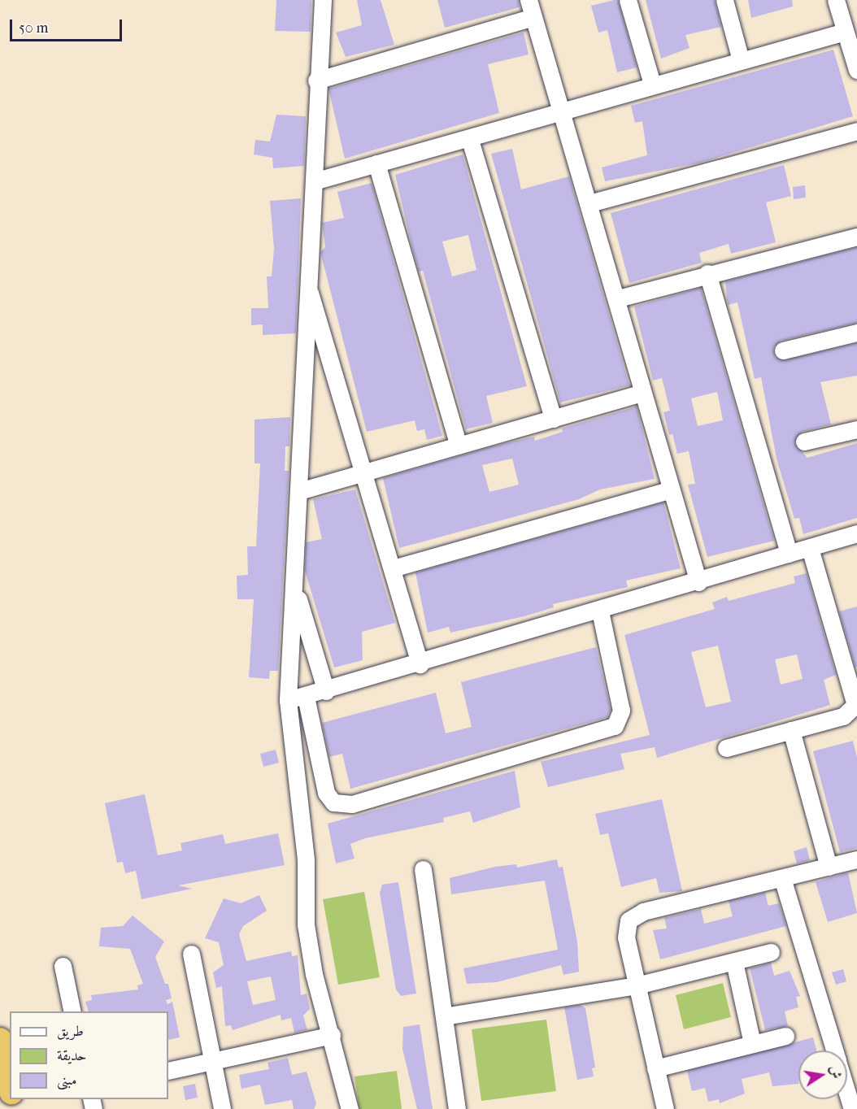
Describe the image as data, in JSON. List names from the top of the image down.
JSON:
{
  "legend": ["طريق", "حديقة", "مبنى"],
  "scale_bar": "50 m",
  "north": "right"
}
